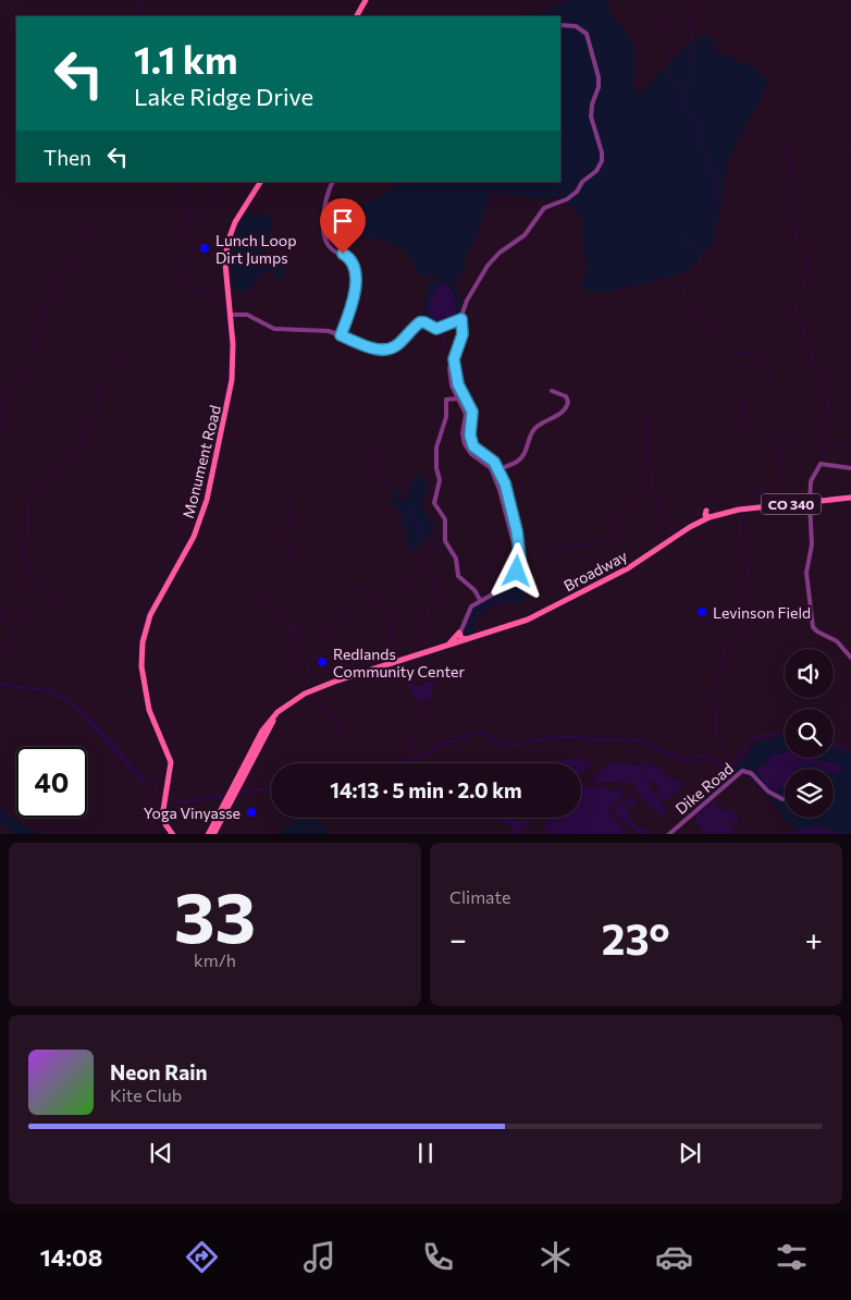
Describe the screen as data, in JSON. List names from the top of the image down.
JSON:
{
  "streets": {
    "main road": ["Monument Road", "CO 340", "Broadway"],
    "street": ["Dike Road"]
  },
  "places": [
    "Lunch Loop Dirt Jumps",
    "Levinson Field",
    "Redlands Community Center",
    "Yoga Vinyasse"
  ],
  "page": {
    "turn": ["1.1 km", "Lake Ridge Drive"],
    "then": "Then",
    "limit": "40",
    "trip": "14:13 · 5 min · 2.0 km",
    "tile": [
      ["33", "km/h"],
      "Climate"
    ],
    "heat": ["−", "23°", "+"],
    "song": ["Neon Rain", "Kite Club"],
    "tabs": "14:08"
  }
}
